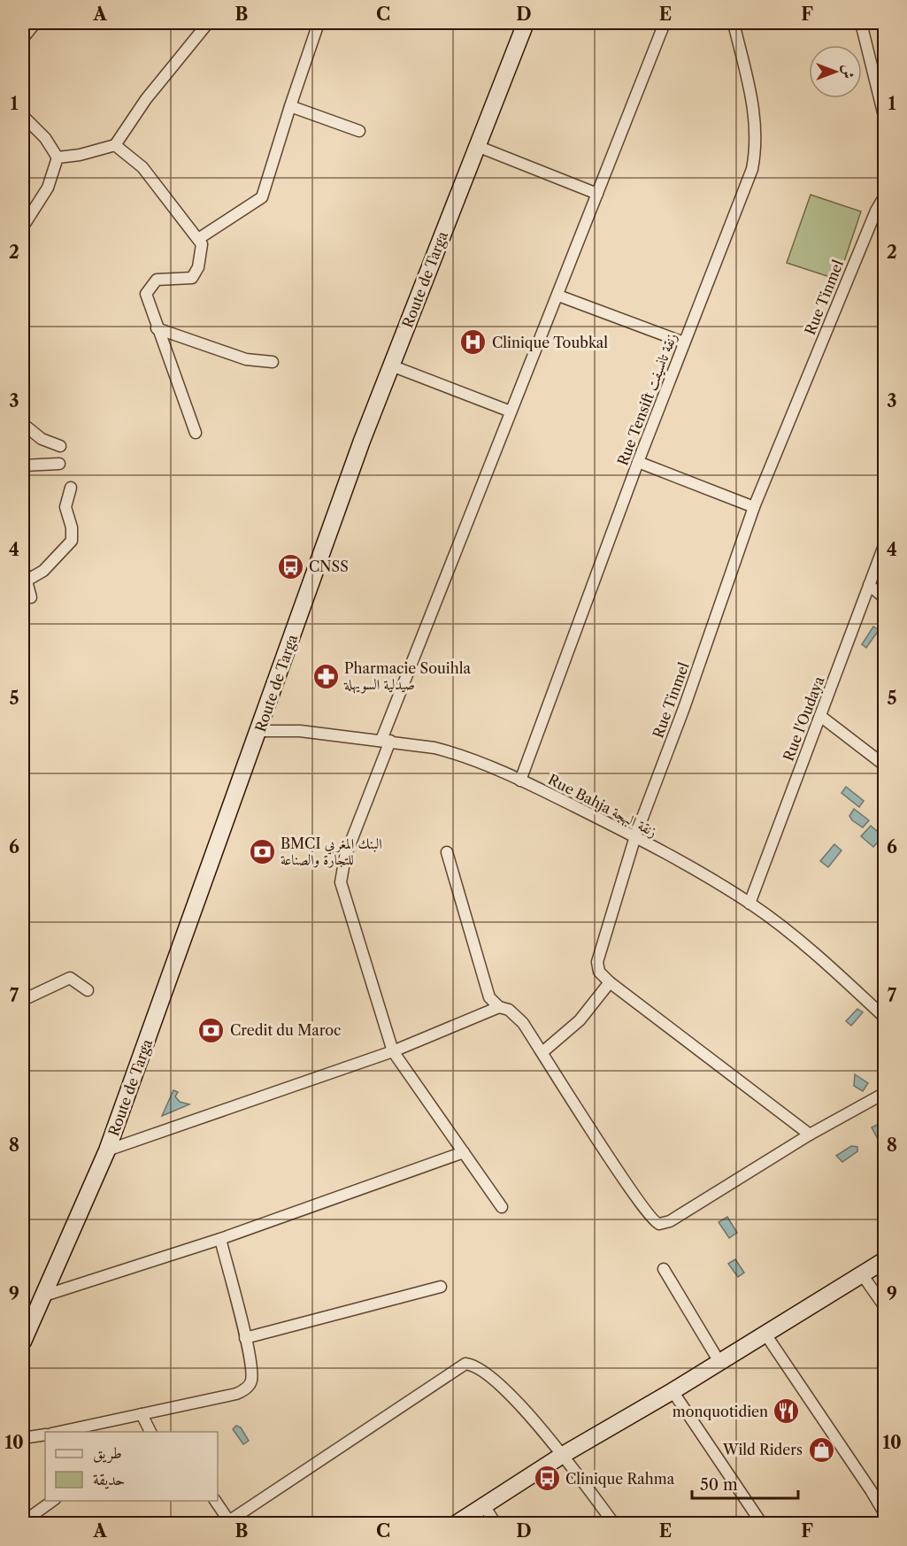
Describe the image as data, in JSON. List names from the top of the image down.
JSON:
{
  "streets": {
    "main road": ["Route de Targa"],
    "street": [
      "Rue Tinmel",
      "Rue Tensift زنقة تانسيفت",
      "Rue l'Oudaya",
      "Rue Bahja زنقة البهجة"
    ]
  },
  "crossings": [
    ["Route de Targa", "Rue Bahja زنقة البهجة"],
    ["Rue Tinmel", "Rue Bahja زنقة البهجة"],
    ["Rue Tensift زنقة تانسيفت", "Rue Bahja زنقة البهجة"],
    ["Rue l'Oudaya", "Rue Bahja زنقة البهجة"]
  ],
  "places": {
    "hospital": ["Clinique Toubkal"],
    "bus stop": ["CNSS", "Clinique Rahma"],
    "pharmacy": ["Pharmacie Souihla صيدلية السويهلة"],
    "bank": ["BMCI البنك المغربي للتجارة والصناعة", "Credit du Maroc"],
    "restaurant": ["monquotidien"],
    "shop": ["Wild Riders"]
  },
  "legend": ["طريق", "حديقة"],
  "scale_bar": "50 m",
  "north": "right",
  "grid": {
    "columns": [
      "A",
      "B",
      "C",
      "D",
      "E",
      "F"
    ],
    "rows": [
      "1",
      "2",
      "3",
      "4",
      "5",
      "6",
      "7",
      "8",
      "9",
      "10"
    ]
  }
}
